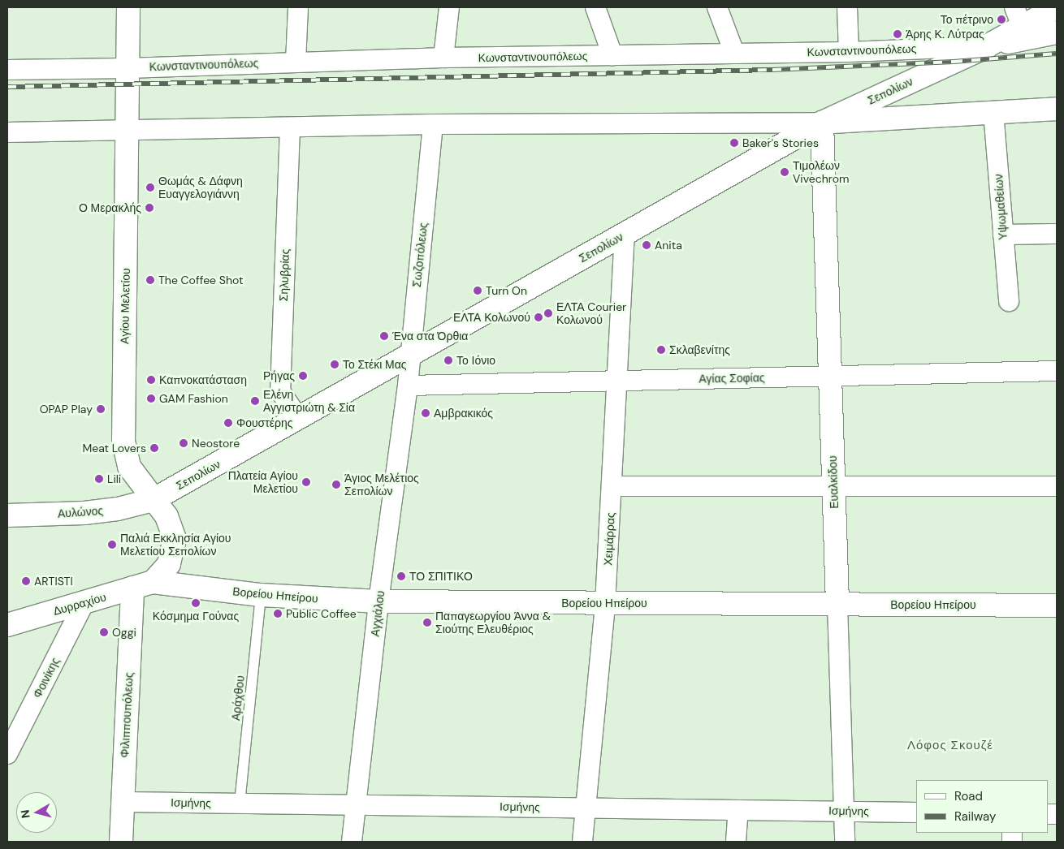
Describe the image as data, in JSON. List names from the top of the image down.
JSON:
{
  "streets": {
    "street": [
      "Κωνσταντινουπόλεως",
      "Σεπολίων",
      "Υψωμαθείων",
      "Σωζοπόλεως",
      "Σηλυβρίας",
      "Αγίου Μελετίου",
      "Αγίας Σοφίας",
      "Ευαλκίδου",
      "Αυλώνος",
      "Χειμάρρας",
      "Βορείου Ηπείρου",
      "Δυρραχίου",
      "Αγχιάλου",
      "Φοινίκης",
      "Φιλιππουπόλεως",
      "Ισμήνης"
    ],
    "lane": ["Αράχθου"]
  },
  "crossings": [
    ["Κωνσταντινουπόλεως", "Σεπολίων"],
    ["Κωνσταντινουπόλεως", "Αγίου Μελετίου"],
    ["Σεπολίων", "Σωζοπόλεως"],
    ["Σεπολίων", "Σηλυβρίας"],
    ["Σεπολίων", "Αγίου Μελετίου"],
    ["Σεπολίων", "Ευαλκίδου"],
    ["Σεπολίων", "Αυλώνος"],
    ["Σεπολίων", "Χειμάρρας"],
    ["Σωζοπόλεως", "Αγίας Σοφίας"],
    ["Σωζοπόλεως", "Αγχιάλου"],
    ["Αγίου Μελετίου", "Αυλώνος"],
    ["Αγίου Μελετίου", "Βορείου Ηπείρου"],
    ["Αγίου Μελετίου", "Δυρραχίου"],
    ["Αγίου Μελετίου", "Φιλιππουπόλεως"],
    ["Αγίας Σοφίας", "Ευαλκίδου"],
    ["Αγίας Σοφίας", "Χειμάρρας"],
    ["Αγίας Σοφίας", "Αγχιάλου"],
    ["Ευαλκίδου", "Βορείου Ηπείρου"],
    ["Ευαλκίδου", "Ισμήνης"],
    ["Χειμάρρας", "Βορείου Ηπείρου"],
    ["Χειμάρρας", "Ισμήνης"],
    ["Βορείου Ηπείρου", "Δυρραχίου"],
    ["Βορείου Ηπείρου", "Αγχιάλου"],
    ["Βορείου Ηπείρου", "Αράχθου"],
    ["Βορείου Ηπείρου", "Φιλιππουπόλεως"],
    ["Δυρραχίου", "Φοινίκης"],
    ["Δυρραχίου", "Φιλιππουπόλεως"],
    ["Αγχιάλου", "Ισμήνης"],
    ["Αράχθου", "Ισμήνης"],
    ["Φιλιππουπόλεως", "Ισμήνης"]
  ],
  "districts": ["Λόφος Σκουζέ"],
  "places": [
    "Το πέτρινο",
    "Άρης Κ. Λύτρας",
    "Baker's Stories",
    "Τιμολέων Vivechrom",
    "Θωμάς & Δάφνη Ευαγγελογιάννη",
    "Ο Μερακλής",
    "Anita",
    "The Coffee Shot",
    "Turn On",
    "ΕΛΤΑ Courier Κολωνού",
    "ΕΛΤΑ Κολωνού",
    "Ένα στα Όρθια",
    "Σκλαβενίτης",
    "Το Ιόνιο",
    "Το Στέκι Μας",
    "Ρήγας",
    "Καπνοκατάσταση",
    "GAM Fashion",
    "Ελένη Αγγιστριώτη & Σία",
    "OPAP Play",
    "Αμβρακικός",
    "Φουστέρης",
    "Neostore",
    "Meat Lovers",
    "Lili",
    "Πλατεία Αγίου Μελετίου",
    "Άγιος Μελέτιος Σεπολίων",
    "Παλιά Εκκλησία Αγίου Μελετίου Σεπολίων",
    "ΤΟ ΣΠΙΤΙΚΟ",
    "ARTISTI",
    "Κόσμημα Γούνας",
    "Public Coffee",
    "Παπαγεωργίου Άννα & Σιούτης Ελευθέριος",
    "Oggi"
  ],
  "legend": ["Road", "Railway"],
  "north": "left"
}
